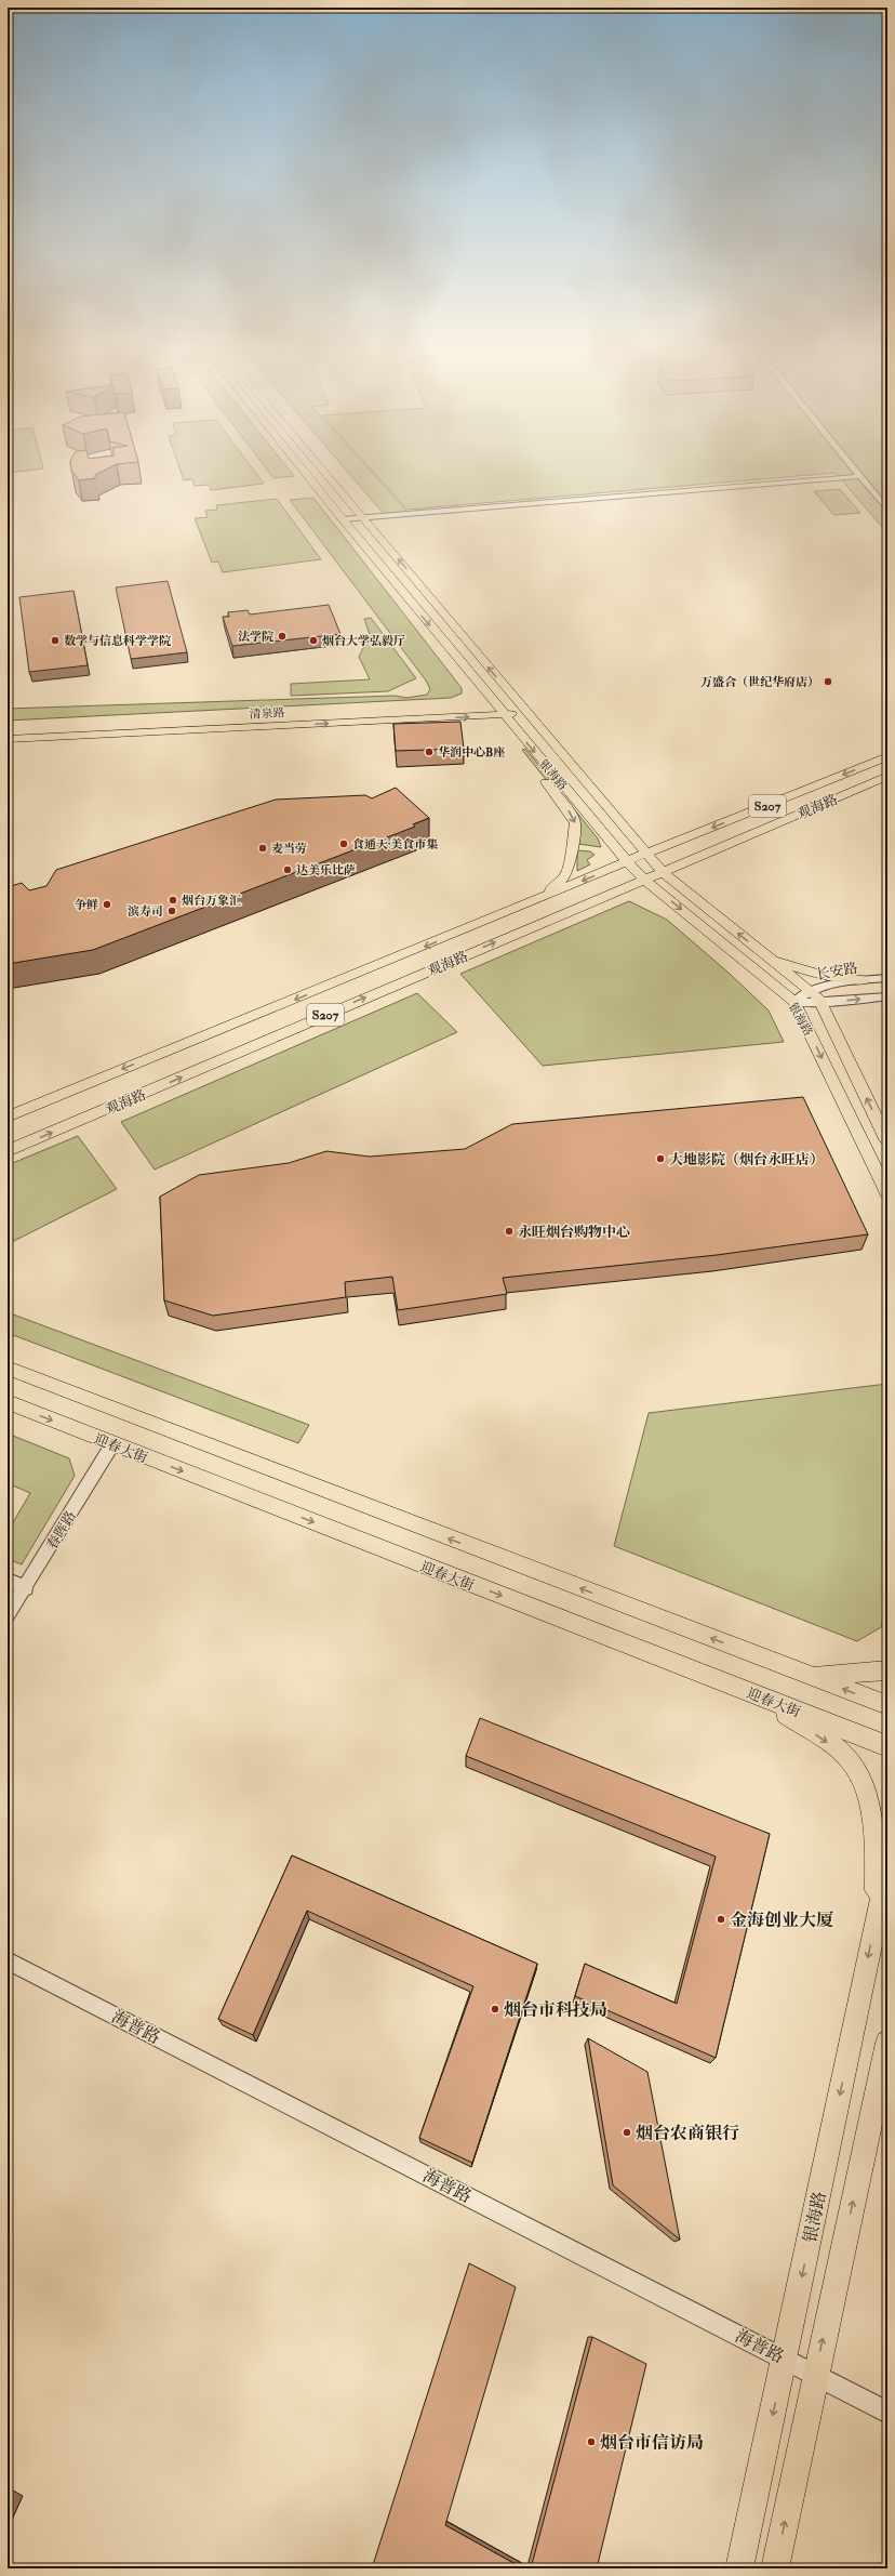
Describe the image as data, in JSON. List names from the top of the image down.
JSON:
{
  "streets": {
    "main road": [
      "清泉路",
      "银海路",
      "S207",
      "观海路",
      "迎春大街"
    ],
    "street": ["长安路", "春晖路", "海普路"]
  },
  "crossings": [
    ["清泉路", "银海路"],
    ["银海路", "观海路"],
    ["银海路", "长安路"],
    ["银海路", "海普路"],
    ["迎春大街", "春晖路"]
  ],
  "places": [
    "法学院",
    "数学与信息科学学院",
    "烟台大学弘毅厅",
    "万盛合（世纪华府店）",
    "华润中心B座",
    "食通天·美食市集",
    "麦当劳",
    "达美乐比萨",
    "烟台万象汇",
    "争鲜",
    "滨寿司",
    "大地影院（烟台永旺店）",
    "永旺烟台购物中心",
    "金海创业大厦",
    "烟台市科技局",
    "烟台农商银行",
    "烟台市信访局"
  ]
}
